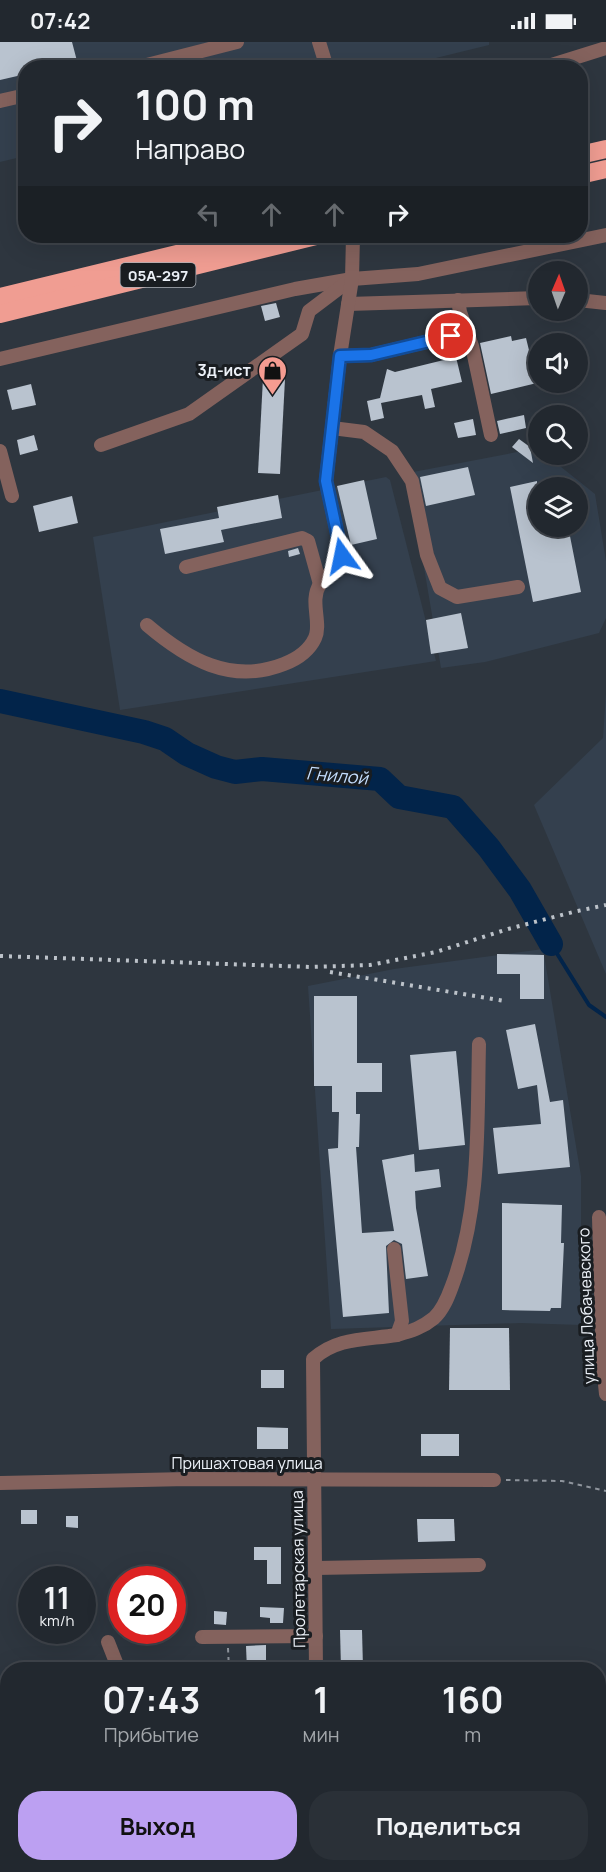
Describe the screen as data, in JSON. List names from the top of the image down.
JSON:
{
  "streets": {
    "highway": ["05А-297"],
    "street": ["улица Лобачевского", "Пришахтовая улица", "Пролетарская улица"]
  },
  "crossings": [
    ["Пришахтовая улица", "Пролетарская улица"]
  ],
  "water": ["Гнилой"],
  "places": {
    "shop": ["3д-ист"]
  },
  "north": "top",
  "page": {
    "status": "07:42",
    "turn": ["100 m", "Направо"],
    "speed": "11 km/h",
    "limit": "20",
    "eta": [
      "07:43",
      "Прибытие",
      "1",
      "мин",
      "160",
      "m"
    ],
    "buttons": ["Выход", "Поделиться"]
  }
}
